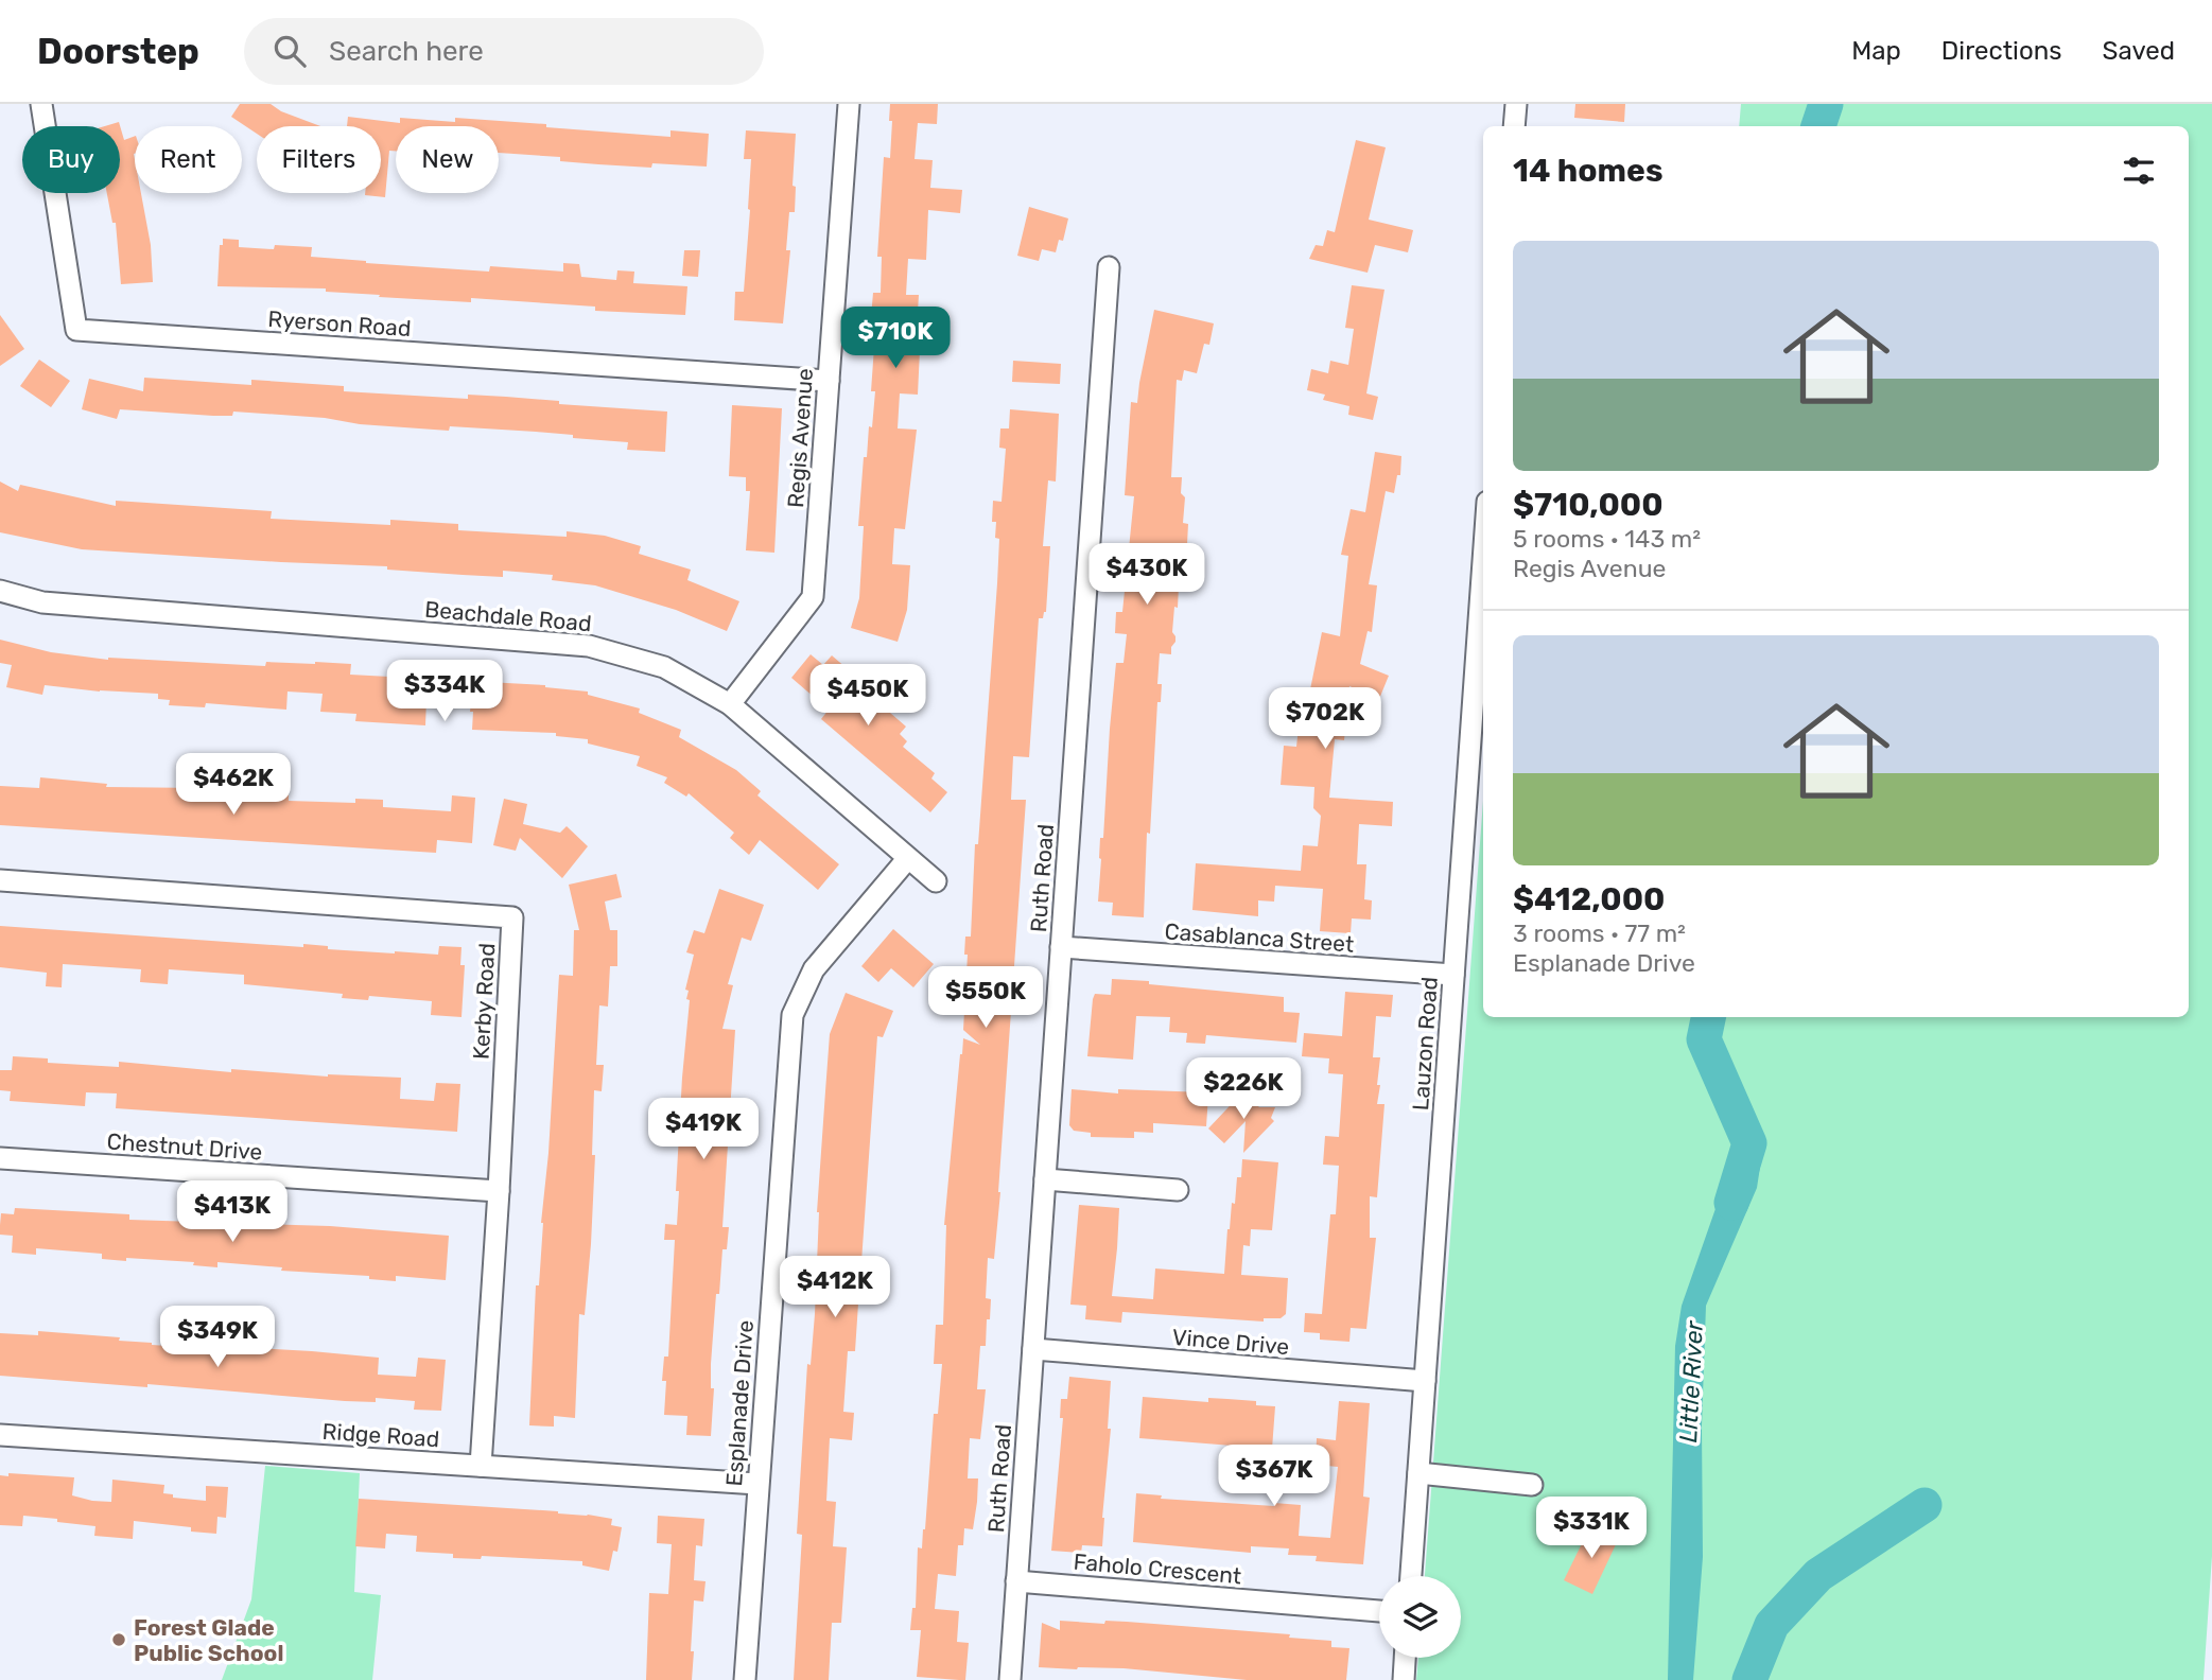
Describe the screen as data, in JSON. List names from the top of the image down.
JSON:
{
  "streets": {
    "street": [
      "Ryerson Road",
      "Regis Avenue",
      "Beachdale Road",
      "Ruth Road",
      "Casablanca Street",
      "Kerby Road",
      "Lauzon Road",
      "Chestnut Drive",
      "Vince Drive",
      "Esplanade Drive",
      "Ridge Road",
      "Faholo Crescent"
    ]
  },
  "crossings": [
    ["Ryerson Road", "Regis Avenue"],
    ["Regis Avenue", "Beachdale Road"],
    ["Beachdale Road", "Esplanade Drive"],
    ["Ruth Road", "Casablanca Street"],
    ["Ruth Road", "Vince Drive"],
    ["Ruth Road", "Faholo Crescent"],
    ["Casablanca Street", "Lauzon Road"],
    ["Kerby Road", "Chestnut Drive"],
    ["Kerby Road", "Ridge Road"],
    ["Lauzon Road", "Vince Drive"],
    ["Esplanade Drive", "Ridge Road"]
  ],
  "water": ["Little River"],
  "places": ["Forest Glade Public School"],
  "page": {
    "header": "Doorstep",
    "search": "Search here",
    "nav": ["Map", "Directions", "Saved"],
    "chip": [
      "Buy",
      "Rent",
      "Filters",
      "New"
    ],
    "heading": "14 homes",
    "list": [
      {
        "name": "$710,000",
        "note": "5 rooms · 143 m² · Regis Avenue"
      },
      {
        "name": "$412,000",
        "note": "3 rooms · 77 m² · Esplanade Drive"
      }
    ],
    "price": [
      "$710K",
      "$430K",
      "$334K",
      "$450K",
      "$702K",
      "$462K",
      "$550K",
      "$226K",
      "$419K",
      "$413K",
      "$412K",
      "$349K",
      "$367K",
      "$331K"
    ]
  }
}
